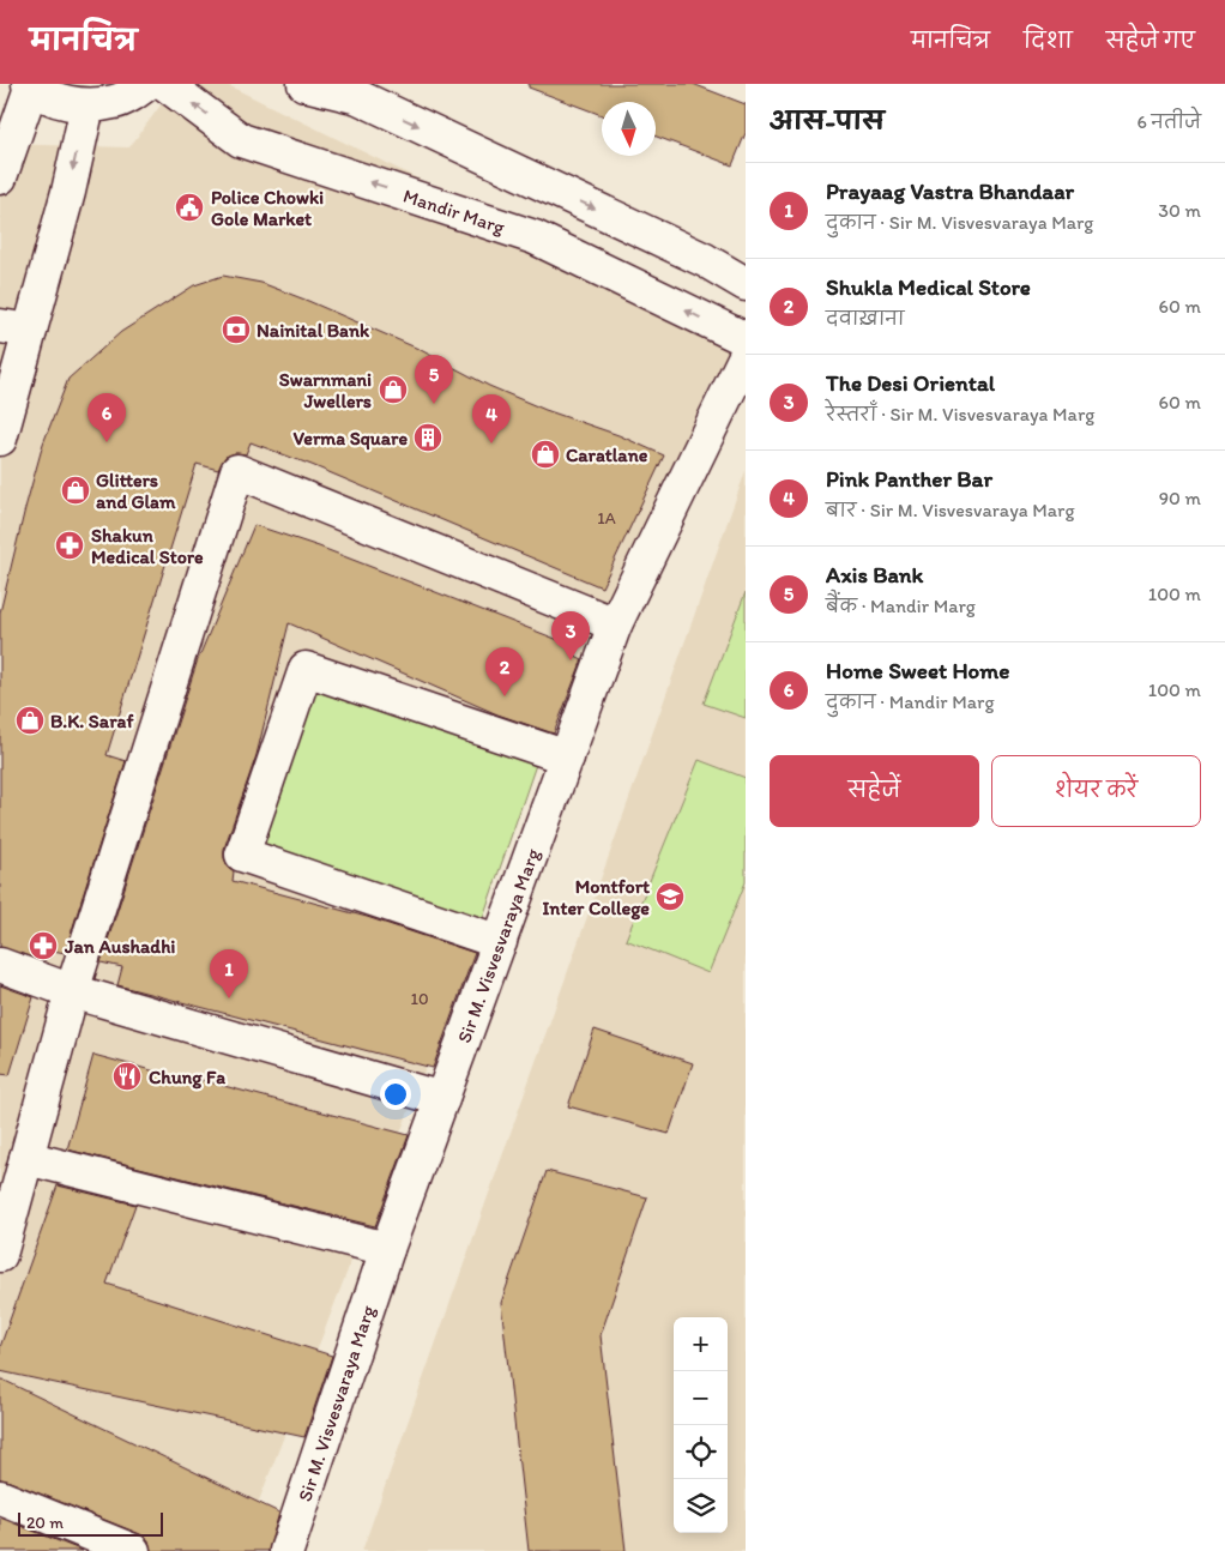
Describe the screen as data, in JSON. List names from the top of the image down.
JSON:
{
  "streets": {
    "street": ["Mandir Marg", "Sir M. Visvesvaraya Marg"]
  },
  "places": {
    "public building": ["Police Chowki Gole Market"],
    "bank": ["Nainital Bank"],
    "shop": [
      "Swarnmani Jwellers",
      "Caratlane",
      "Glitters and Glam",
      "B.K. Saraf"
    ],
    "building": ["Verma Square"],
    "pharmacy": ["Shakun Medical Store", "Jan Aushadhi"],
    "school or university": ["Montfort Inter College"],
    "restaurant": ["Chung Fa"]
  },
  "house_numbers": ["1A", "10"],
  "scale_bar": "20 m",
  "north": "bottom",
  "page": {
    "header": "मानचित्र",
    "nav": ["मानचित्र", "दिशा", "सहेजे गए"],
    "heading": ["आस-पास", "6 नतीजे"],
    "list": [
      {
        "mark": "1",
        "name": "Prayaag Vastra Bhandaar",
        "note": "दुकान · Sir M. Visvesvaraya Marg",
        "value": "30 m"
      },
      {
        "mark": "2",
        "name": "Shukla Medical Store",
        "note": "दवाख़ाना",
        "value": "60 m"
      },
      {
        "mark": "3",
        "name": "The Desi Oriental",
        "note": "रेस्तराँ · Sir M. Visvesvaraya Marg",
        "value": "60 m"
      },
      {
        "mark": "4",
        "name": "Pink Panther Bar",
        "note": "बार · Sir M. Visvesvaraya Marg",
        "value": "90 m"
      },
      {
        "mark": "5",
        "name": "Axis Bank",
        "note": "बैंक · Mandir Marg",
        "value": "100 m"
      },
      {
        "mark": "6",
        "name": "Home Sweet Home",
        "note": "दुकान · Mandir Marg",
        "value": "100 m"
      }
    ],
    "pins": [
      "5",
      "6",
      "4",
      "3",
      "2",
      "1"
    ],
    "buttons": ["सहेजें", "शेयर करें"],
    "map_buttons": ["+", "−"],
    "scale": "20 m"
  }
}
